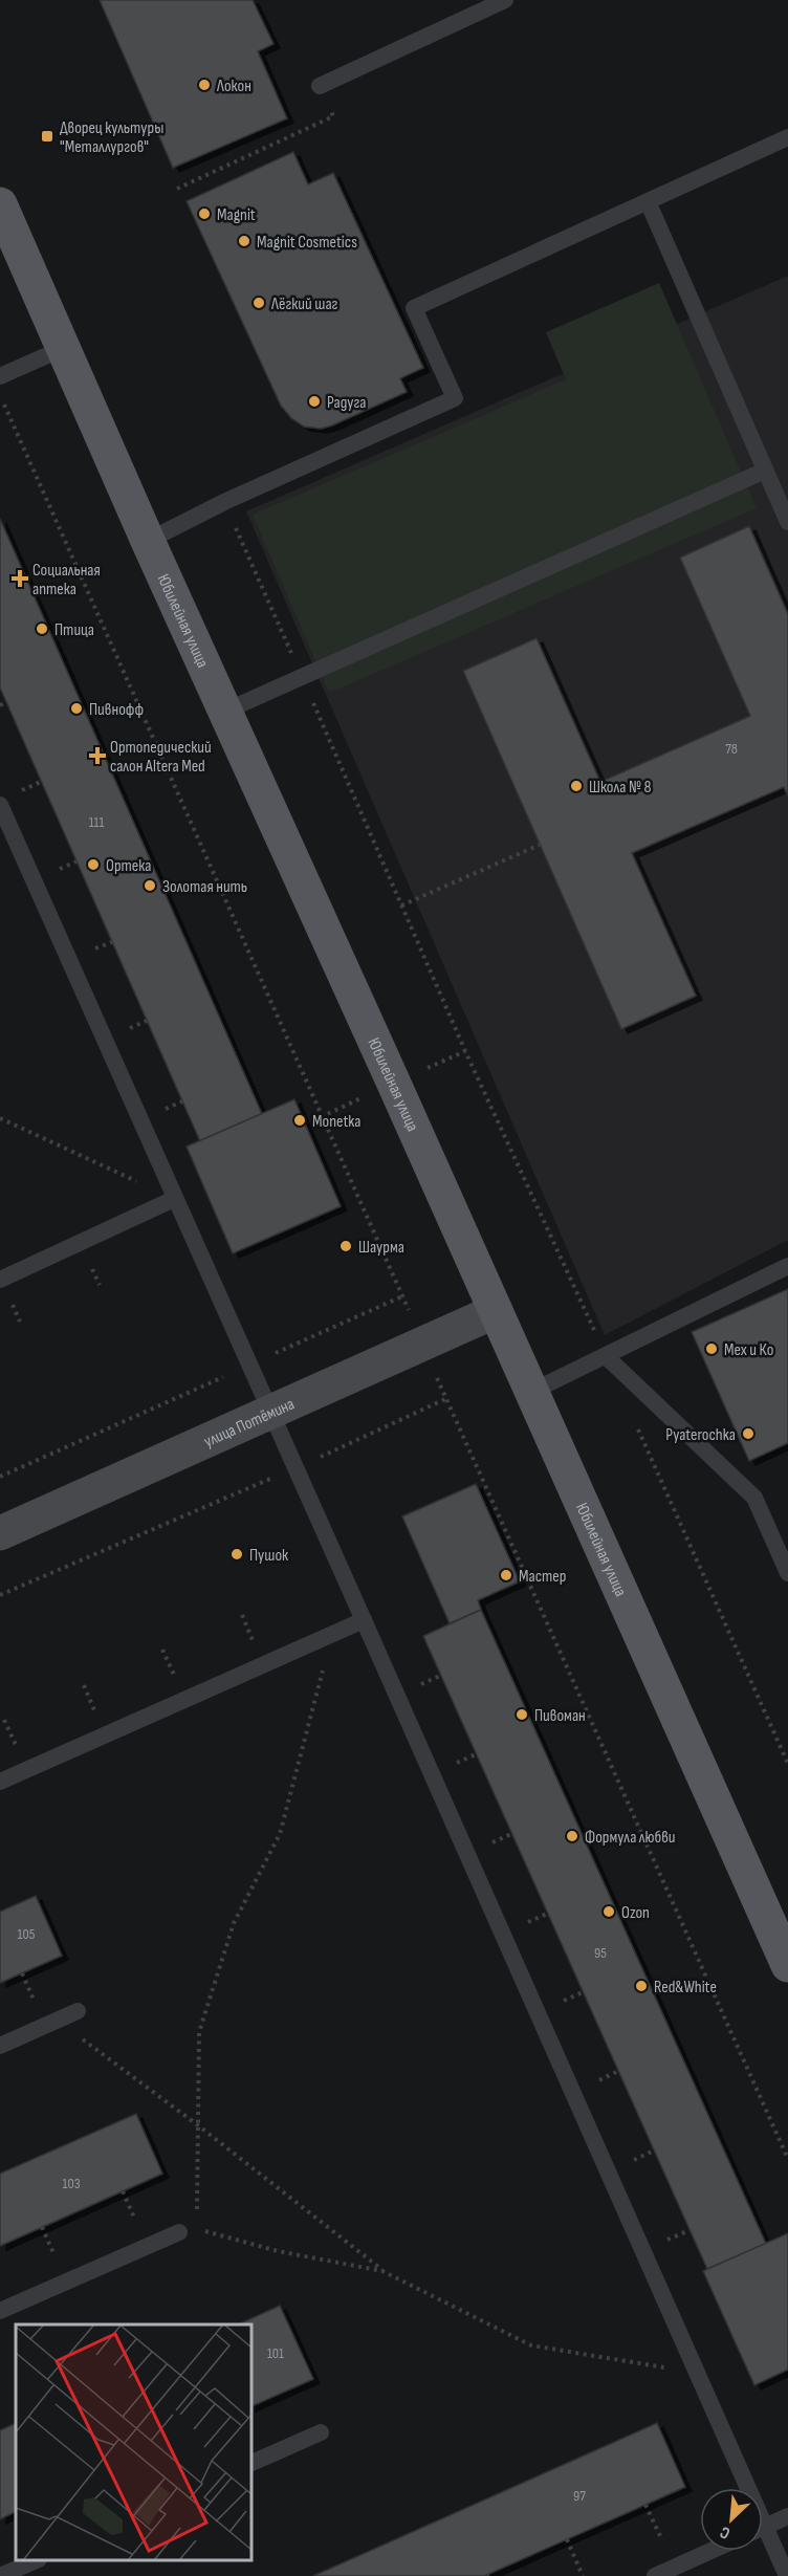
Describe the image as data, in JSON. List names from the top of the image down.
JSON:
{
  "streets": {
    "main road": ["Юбилейная улица"],
    "street": ["улица Потёмина"]
  },
  "crossings": [
    ["Юбилейная улица", "улица Потёмина"]
  ],
  "places": {
    "other": [
      "Локон",
      "Magnit",
      "Magnit Cosmetics",
      "Лёгкий шаг",
      "Радуга",
      "Птица",
      "Пивнофф",
      "Школа № 8",
      "Ортека",
      "Золотая нить",
      "Monetka",
      "Шаурма",
      "Мех и Ко",
      "Pyaterochka",
      "Пушок",
      "Мастер",
      "Пивоман",
      "Формула любви",
      "Ozon",
      "Red&White"
    ],
    "transit": ["Дворец культуры \"Металлургов\""],
    "health": ["Социальная аптека", "Ортопедический салон Altera Med"]
  },
  "house_numbers": [
    "78",
    "111",
    "105",
    "95",
    "103",
    "101",
    "97"
  ],
  "north": "bottom left"
}
